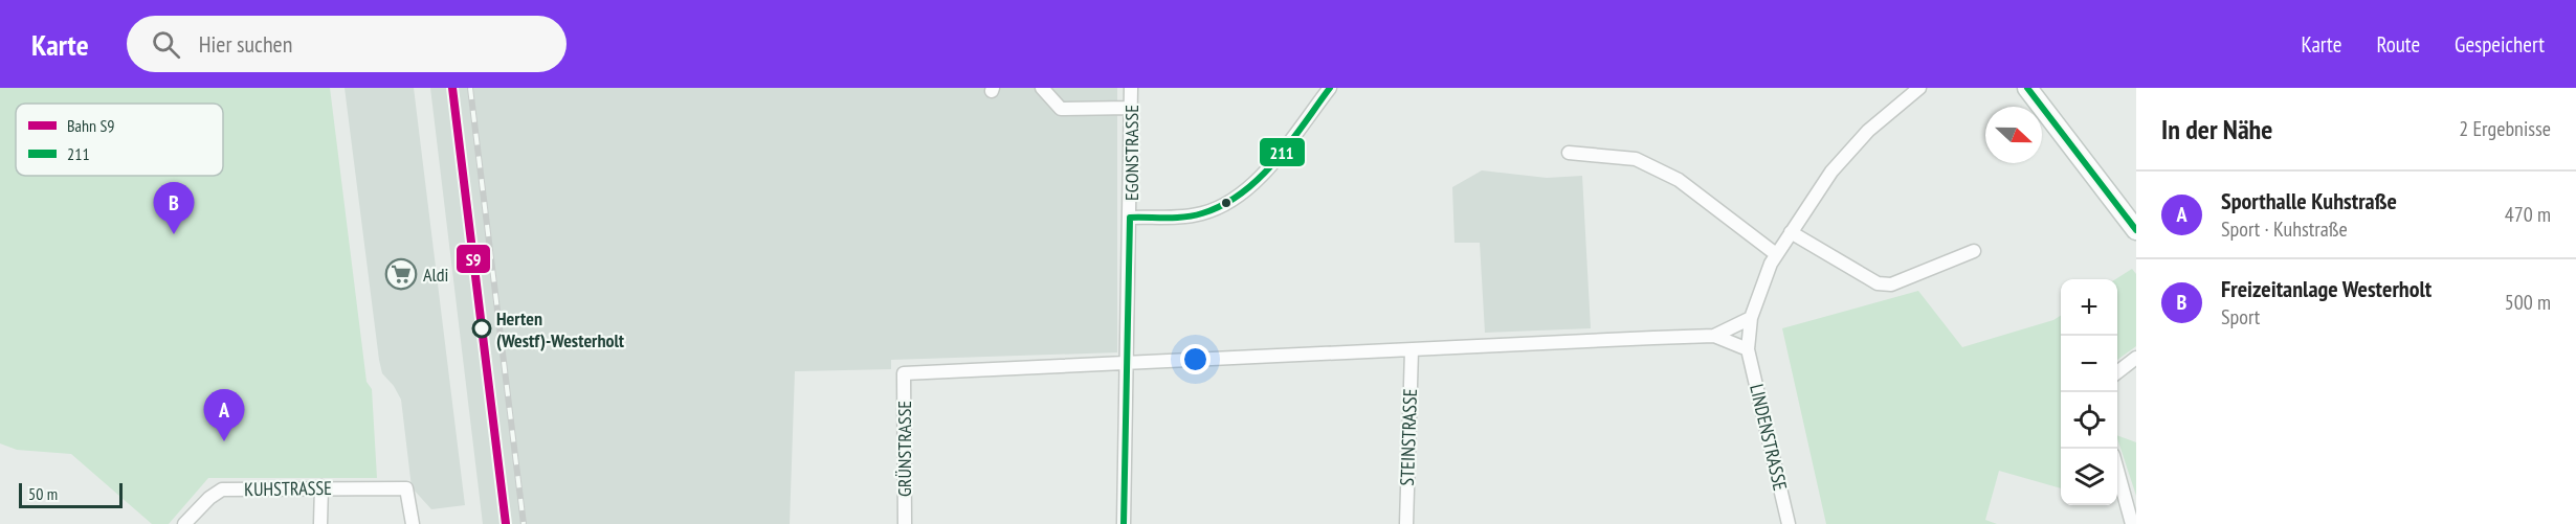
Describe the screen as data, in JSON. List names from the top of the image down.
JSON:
{
  "streets": {
    "street": [
      "EGONSTRASSE",
      "STEINSTRASSE",
      "LINDENSTRASSE",
      "GRÜNSTRASSE",
      "KUHSTRASSE"
    ]
  },
  "crossings": [
    ["EGONSTRASSE", "GRÜNSTRASSE"]
  ],
  "places": {
    "supermarket": ["Aldi"],
    "other": ["Herten (Westf)-Westerholt"]
  },
  "lines": ["rail line S9", "transit line 211"],
  "legend": ["Bahn S9", "211"],
  "scale_bar": "50 m",
  "north": "right",
  "page": {
    "header": "Karte",
    "search": "Hier suchen",
    "nav": ["Karte", "Route", "Gespeichert"],
    "heading": ["In der Nähe", "2 Ergebnisse"],
    "list": [
      {
        "mark": "A",
        "name": "Sporthalle Kuhstraße",
        "note": "Sport · Kuhstraße",
        "value": "470 m"
      },
      {
        "mark": "B",
        "name": "Freizeitanlage Westerholt",
        "note": "Sport",
        "value": "500 m"
      }
    ],
    "pins": ["B", "A"],
    "map_buttons": ["+", "−"],
    "scale": "50 m"
  }
}
